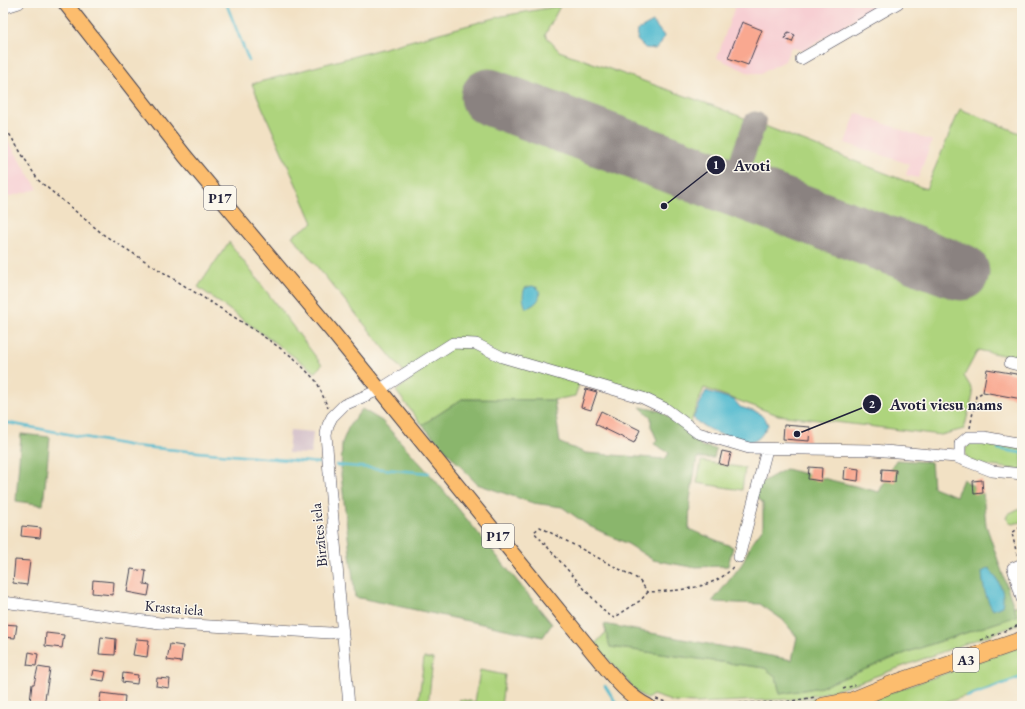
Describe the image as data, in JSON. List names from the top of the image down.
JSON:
{
  "streets": {
    "highway": ["A3"],
    "main road": ["P17"],
    "street": ["Birzītes iela", "Krasta iela"]
  },
  "crossings": [
    ["Birzītes iela", "Krasta iela"]
  ],
  "places": ["Avoti", "Avoti viesu nams"]
}
